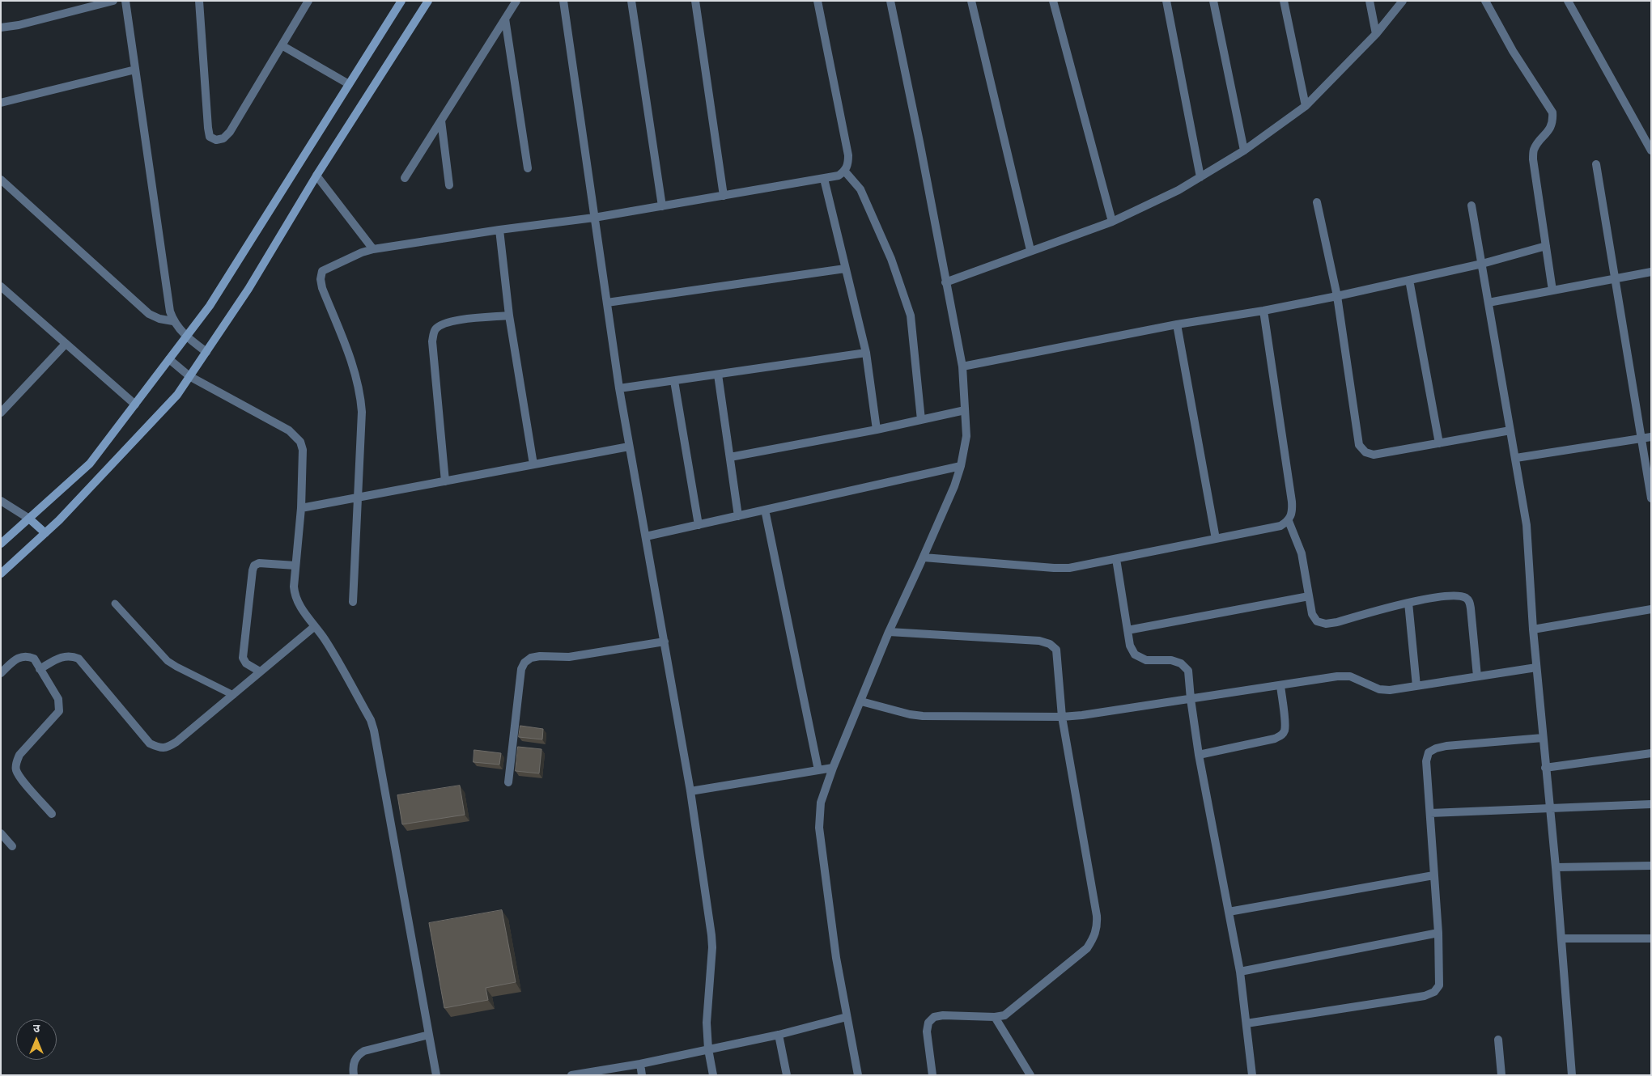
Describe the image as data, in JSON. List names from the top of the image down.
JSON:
{
  "north": "top"
}
